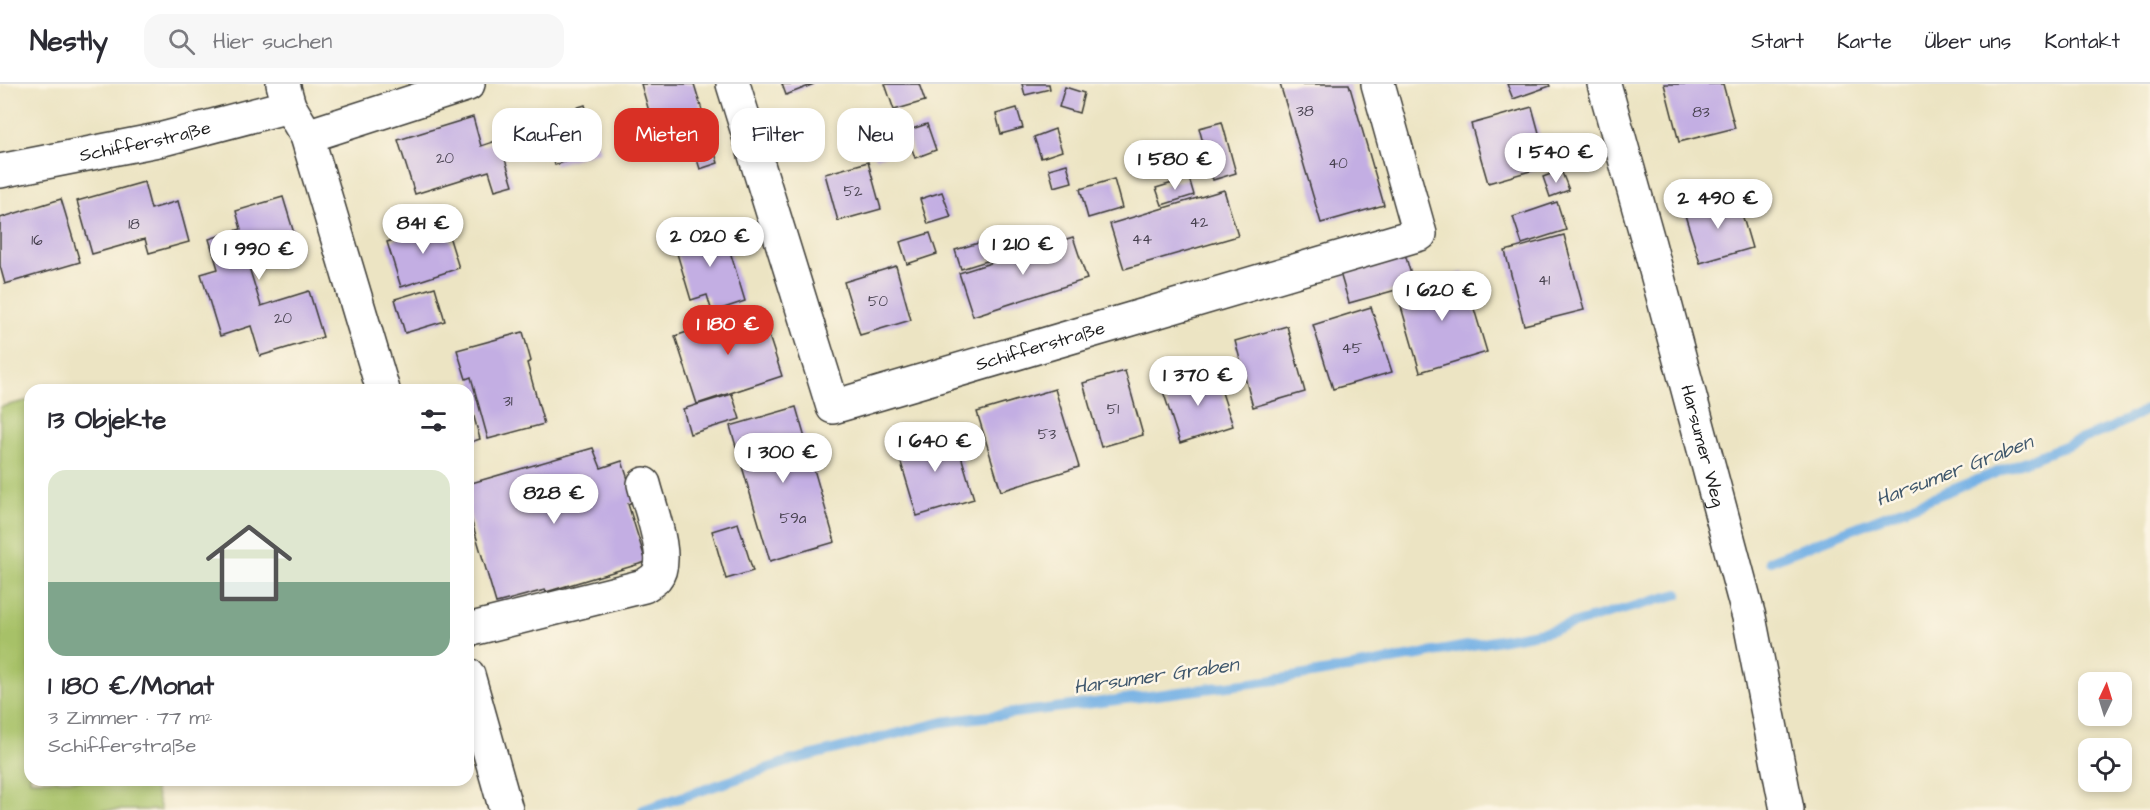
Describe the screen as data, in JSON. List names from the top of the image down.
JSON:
{
  "streets": {
    "street": ["Schifferstraße", "Harsumer Weg"]
  },
  "water": ["Harsumer Graben"],
  "house_numbers": [
    "38",
    "83",
    "20",
    "40",
    "52",
    "42",
    "18",
    "44",
    "16",
    "41",
    "50",
    "20",
    "45",
    "31",
    "51",
    "53",
    "59a"
  ],
  "north": "top",
  "page": {
    "header": "Nestly",
    "search": "Hier suchen",
    "nav": [
      "Start",
      "Karte",
      "Über uns",
      "Kontakt"
    ],
    "chip": [
      "Kaufen",
      "Mieten",
      "Filter",
      "Neu"
    ],
    "price": [
      "1 540 €",
      "1 580 €",
      "2 490 €",
      "841 €",
      "2 020 €",
      "1 210 €",
      "1 990 €",
      "1 620 €",
      "1 180 €",
      "1 370 €",
      "1 640 €",
      "1 300 €",
      "828 €"
    ],
    "heading": "13 Objekte",
    "list": [
      {
        "name": "1 180 €/Monat",
        "note": "3 Zimmer · 77 m² · Schifferstraße"
      }
    ]
  }
}
